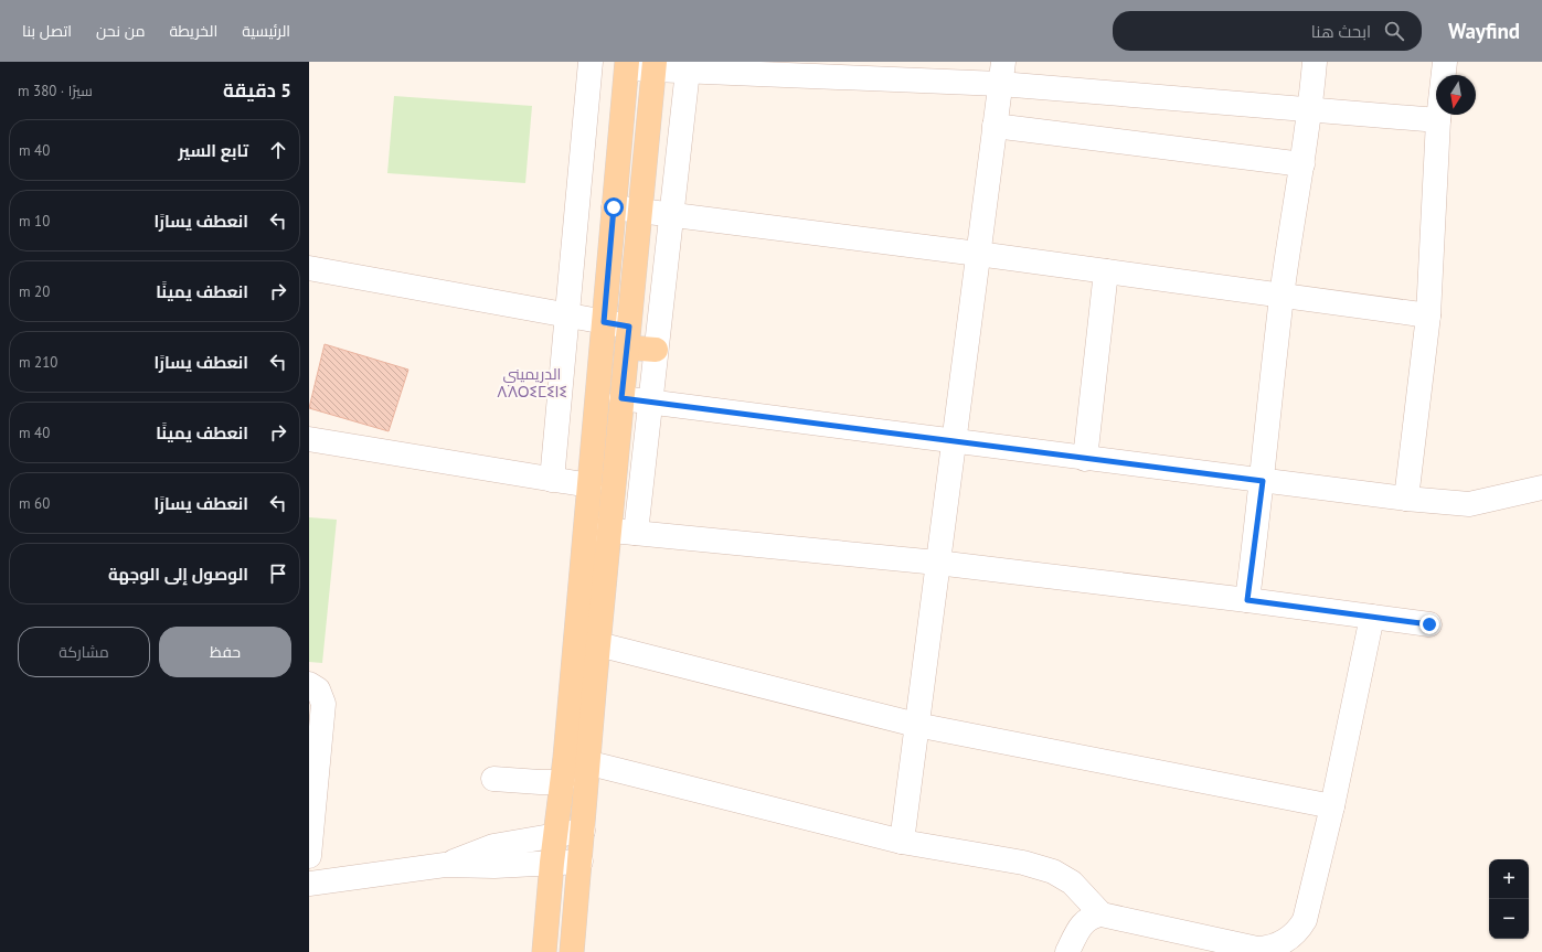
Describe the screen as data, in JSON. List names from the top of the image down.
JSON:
{
  "districts": ["الدريميني ⴷⴷⵔⵉⵎⵉⵏⵉ"],
  "north": "bottom",
  "page": {
    "header": "Wayfind",
    "search": "ابحث هنا",
    "nav": [
      "الرئيسية",
      "الخريطة",
      "من نحن",
      "اتصل بنا"
    ],
    "heading": ["5 دقيقة", "سيرًا · 380 m"],
    "list": [
      ["تابع السير", "40 m"],
      ["انعطف يسارًا", "10 m"],
      ["انعطف يمينًا", "20 m"],
      ["انعطف يسارًا", "210 m"],
      ["انعطف يمينًا", "40 m"],
      ["انعطف يسارًا", "60 m"],
      "الوصول إلى الوجهة"
    ],
    "buttons": ["حفظ", "مشاركة"],
    "map_buttons": ["+", "−"]
  }
}
